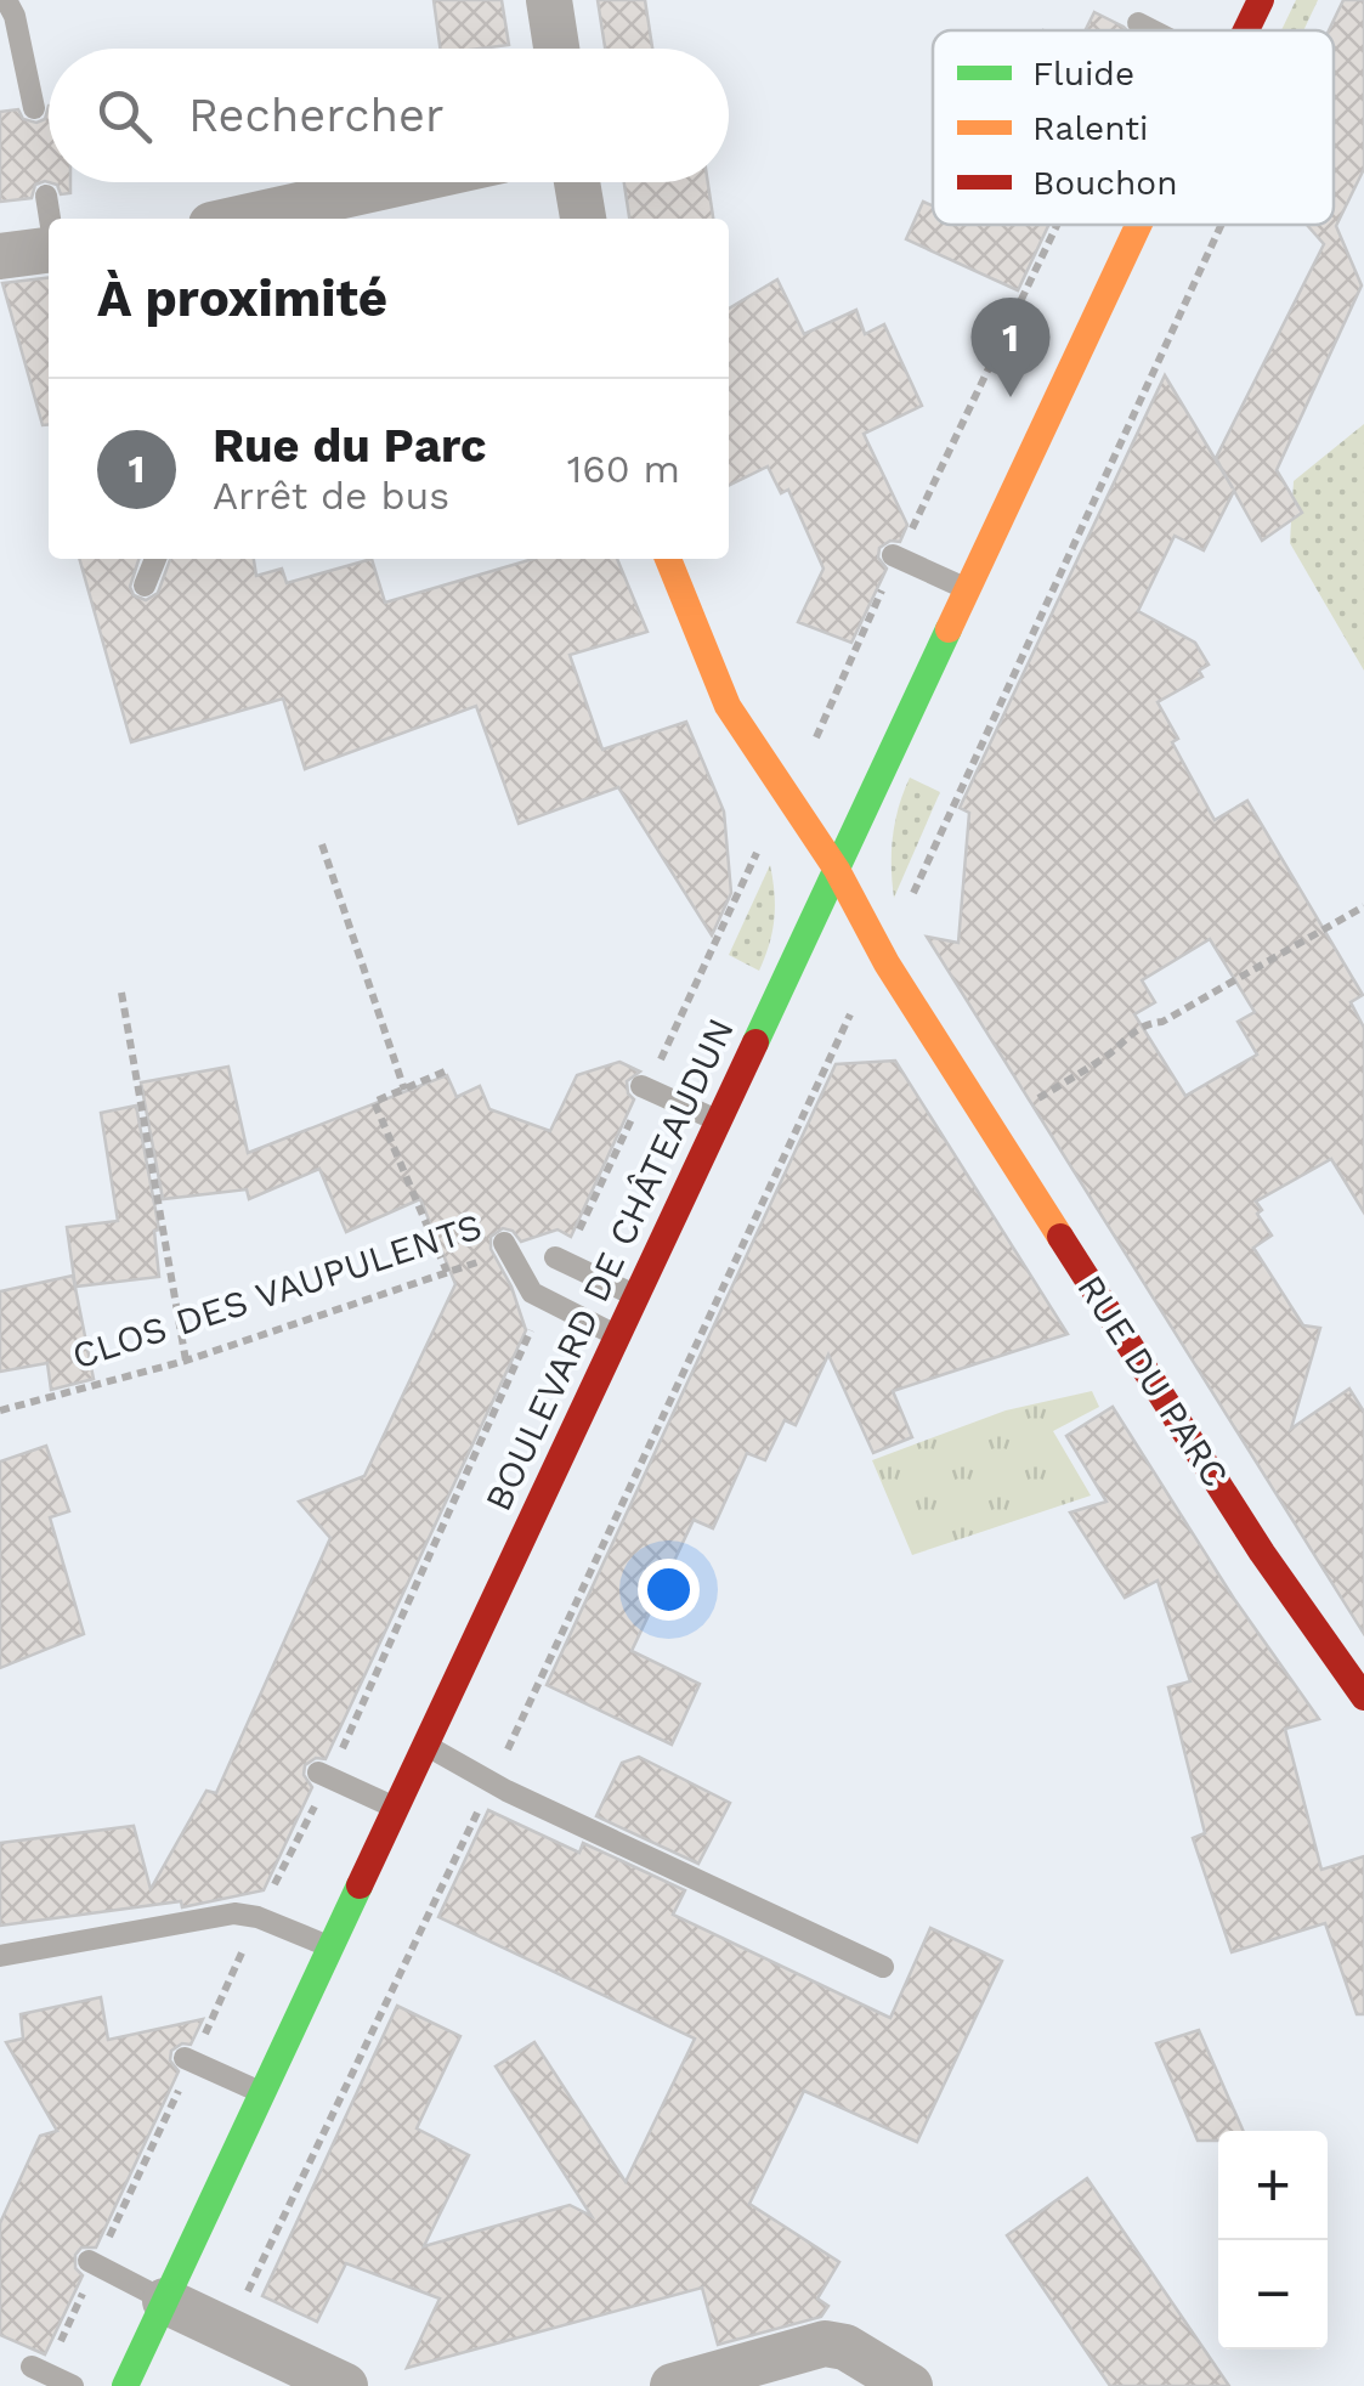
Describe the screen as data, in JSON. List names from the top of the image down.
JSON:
{
  "streets": {
    "main road": ["BOULEVARD DE CHÂTEAUDUN", "RUE DU PARC"],
    "lane": ["CLOS DES VAUPULENTS"]
  },
  "crossings": [
    ["BOULEVARD DE CHÂTEAUDUN", "CLOS DES VAUPULENTS"],
    ["BOULEVARD DE CHÂTEAUDUN", "RUE DU PARC"]
  ],
  "legend": ["Fluide", "Ralenti", "Bouchon"],
  "page": {
    "search": "Rechercher",
    "heading": "À proximité",
    "pins": "1",
    "list": [
      {
        "mark": "1",
        "name": "Rue du Parc",
        "note": "Arrêt de bus",
        "value": "160 m"
      }
    ],
    "map_buttons": ["+", "−"]
  }
}
